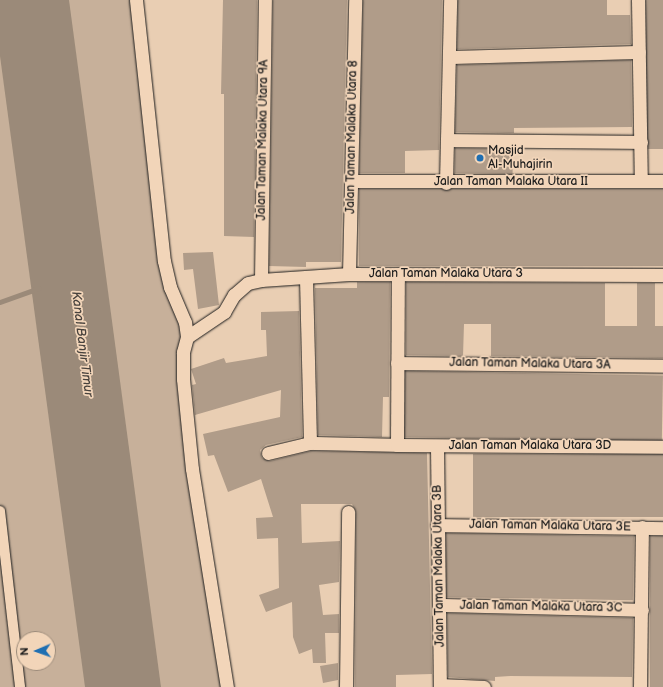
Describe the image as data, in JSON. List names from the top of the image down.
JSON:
{
  "streets": {
    "street": [
      "Jalan Taman Malaka Utara 8",
      "Jalan Taman Malaka Utara 9A",
      "Jalan Taman Malaka Utara II",
      "Jalan Taman Malaka Utara 3",
      "Jalan Taman Malaka Utara 3A",
      "Jalan Taman Malaka Utara 3D",
      "Jalan Taman Malaka Utara 3E",
      "Jalan Taman Malaka Utara 3B",
      "Jalan Taman Malaka Utara 3C"
    ]
  },
  "crossings": [
    ["Jalan Taman Malaka Utara 8", "Jalan Taman Malaka Utara II"],
    ["Jalan Taman Malaka Utara 8", "Jalan Taman Malaka Utara 3"],
    ["Jalan Taman Malaka Utara 9A", "Jalan Taman Malaka Utara 3"],
    ["Jalan Taman Malaka Utara 3D", "Jalan Taman Malaka Utara 3B"],
    ["Jalan Taman Malaka Utara 3E", "Jalan Taman Malaka Utara 3B"],
    ["Jalan Taman Malaka Utara 3B", "Jalan Taman Malaka Utara 3C"]
  ],
  "water": ["Kanal Banjir Timur"],
  "places": ["Masjid Al-Muhajirin"],
  "north": "left"
}
